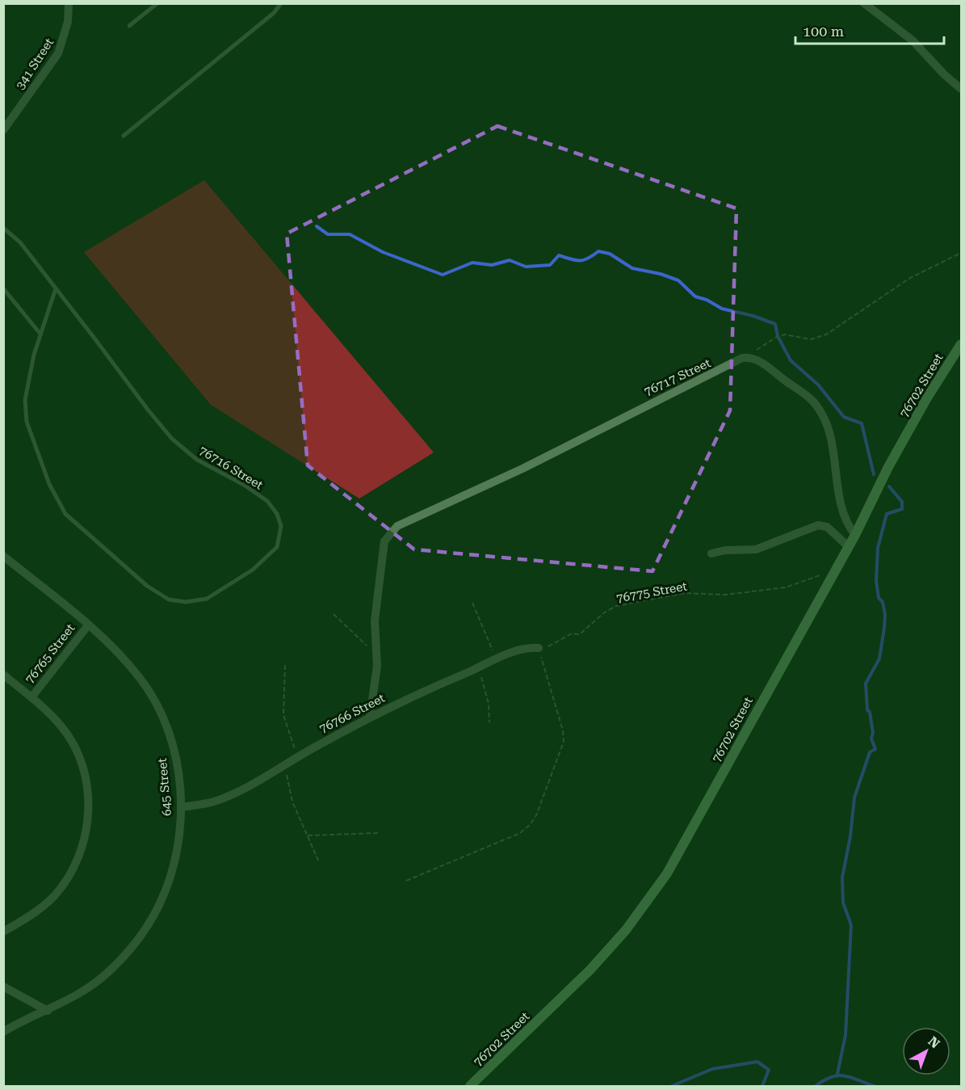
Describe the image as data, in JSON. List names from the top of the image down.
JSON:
{
  "streets": {
    "street": [
      "341 Street",
      "76717 Street",
      "76702 Street",
      "76765 Street",
      "76766 Street",
      "645 Street"
    ],
    "lane": ["76716 Street"],
    "path": ["76775 Street"]
  },
  "crossings": [
    ["76702 Street", "76775 Street"],
    ["76775 Street", "76766 Street"],
    ["76765 Street", "645 Street"],
    ["76766 Street", "645 Street"]
  ],
  "scale_bar": "100 m",
  "north": "top right"
}
